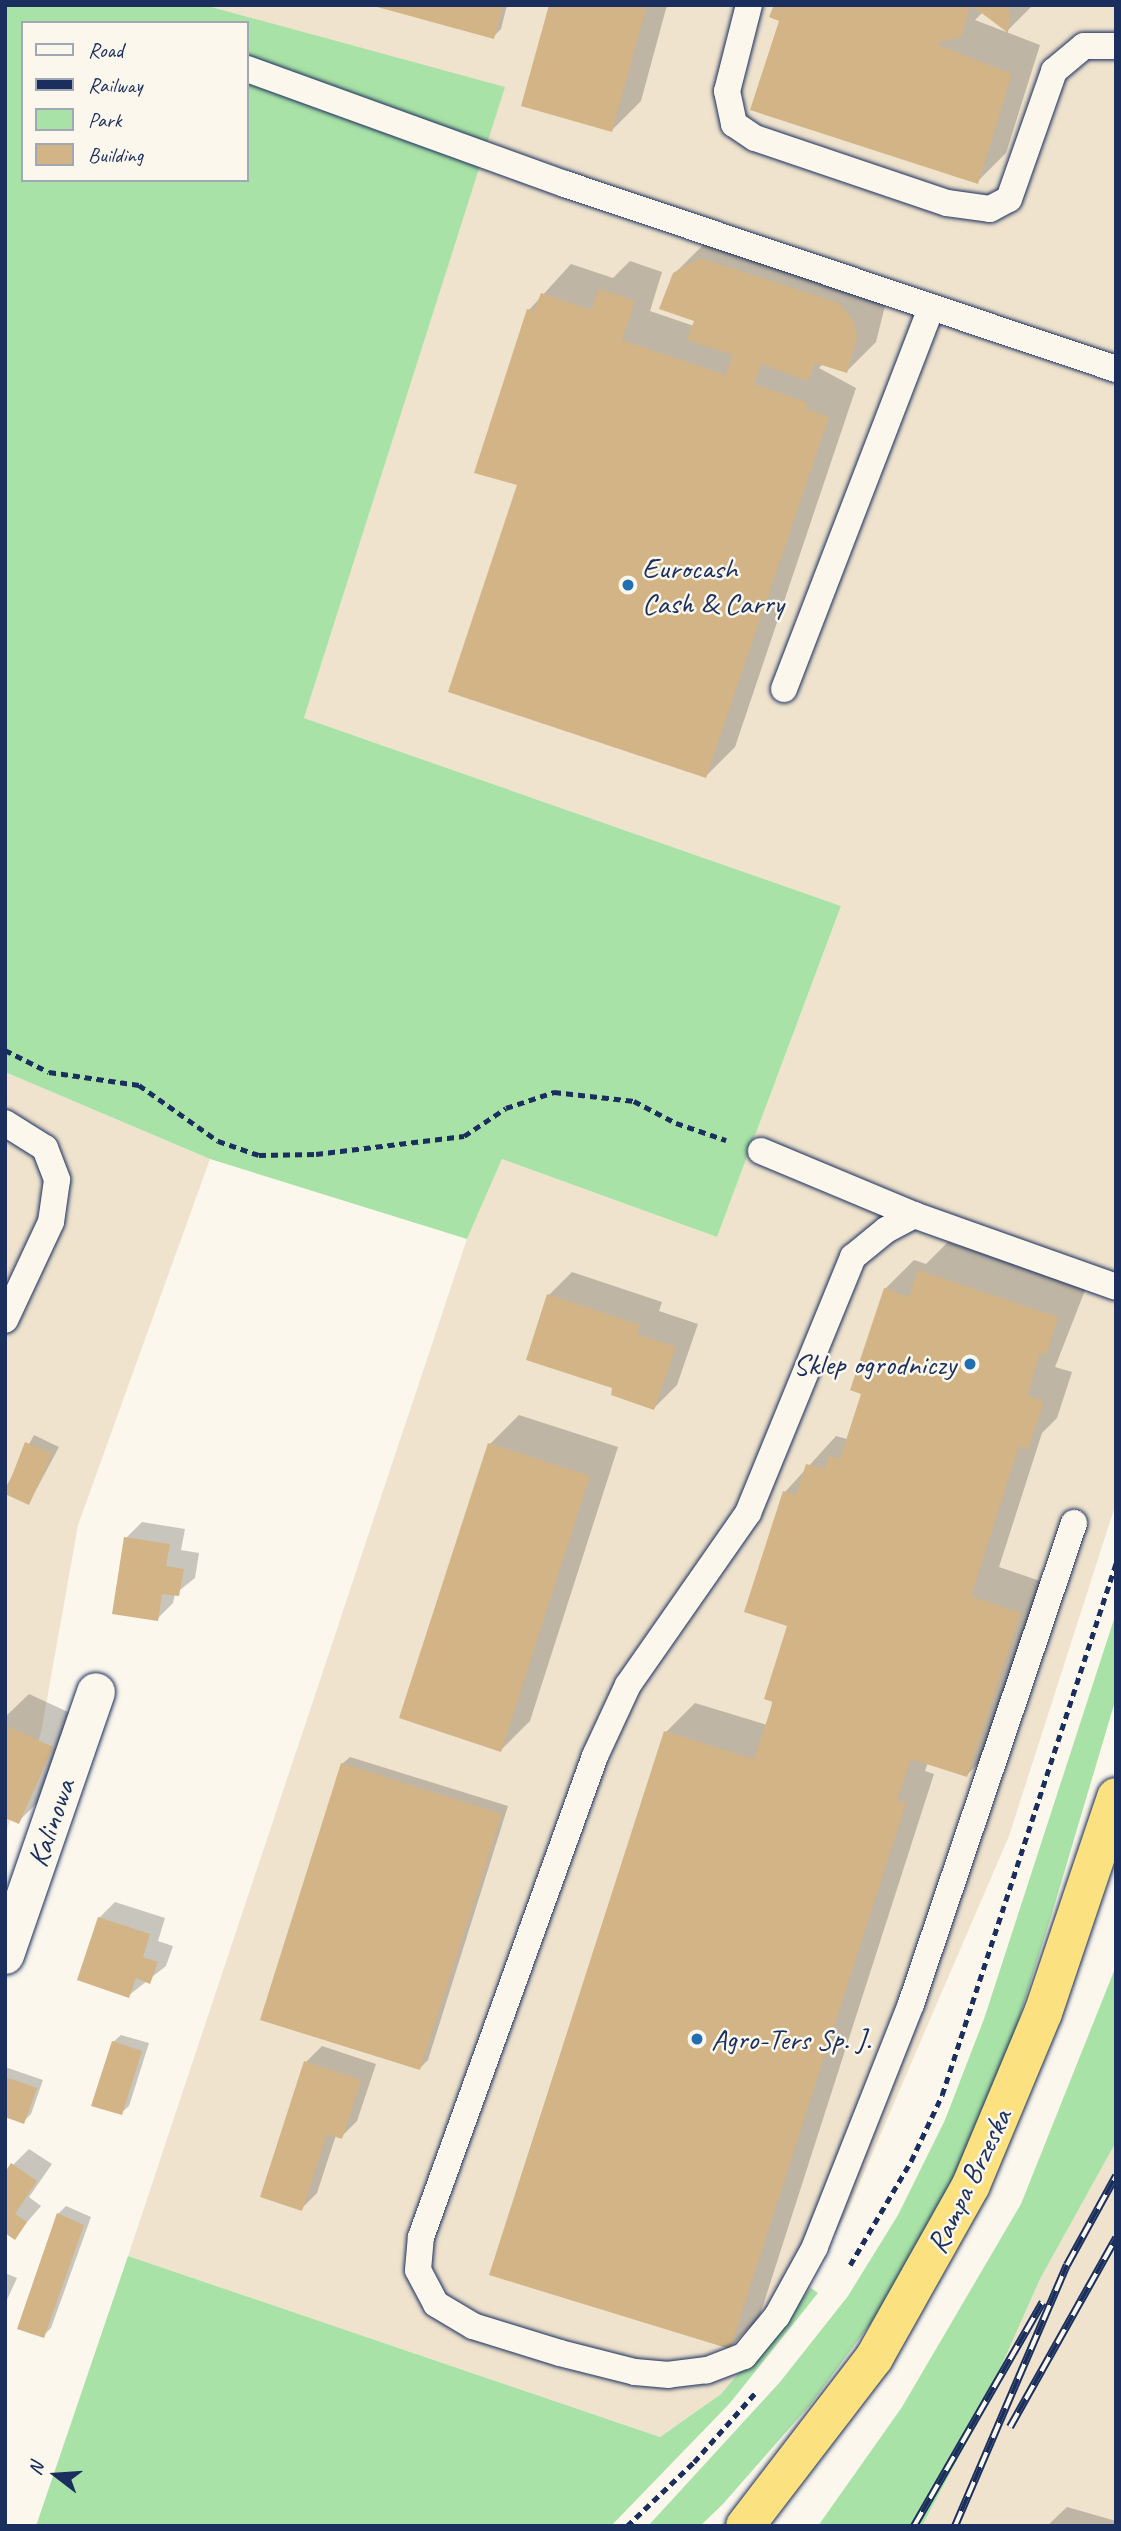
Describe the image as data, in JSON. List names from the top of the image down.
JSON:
{
  "streets": {
    "highway": ["Rampa Brzeska"],
    "street": ["Kalinowa"]
  },
  "places": ["Eurocash Cash & Carry", "Sklep ogrodniczy", "Agro-Ters Sp. J."],
  "legend": [
    "Road",
    "Railway",
    "Park",
    "Building"
  ],
  "north": "left"
}
